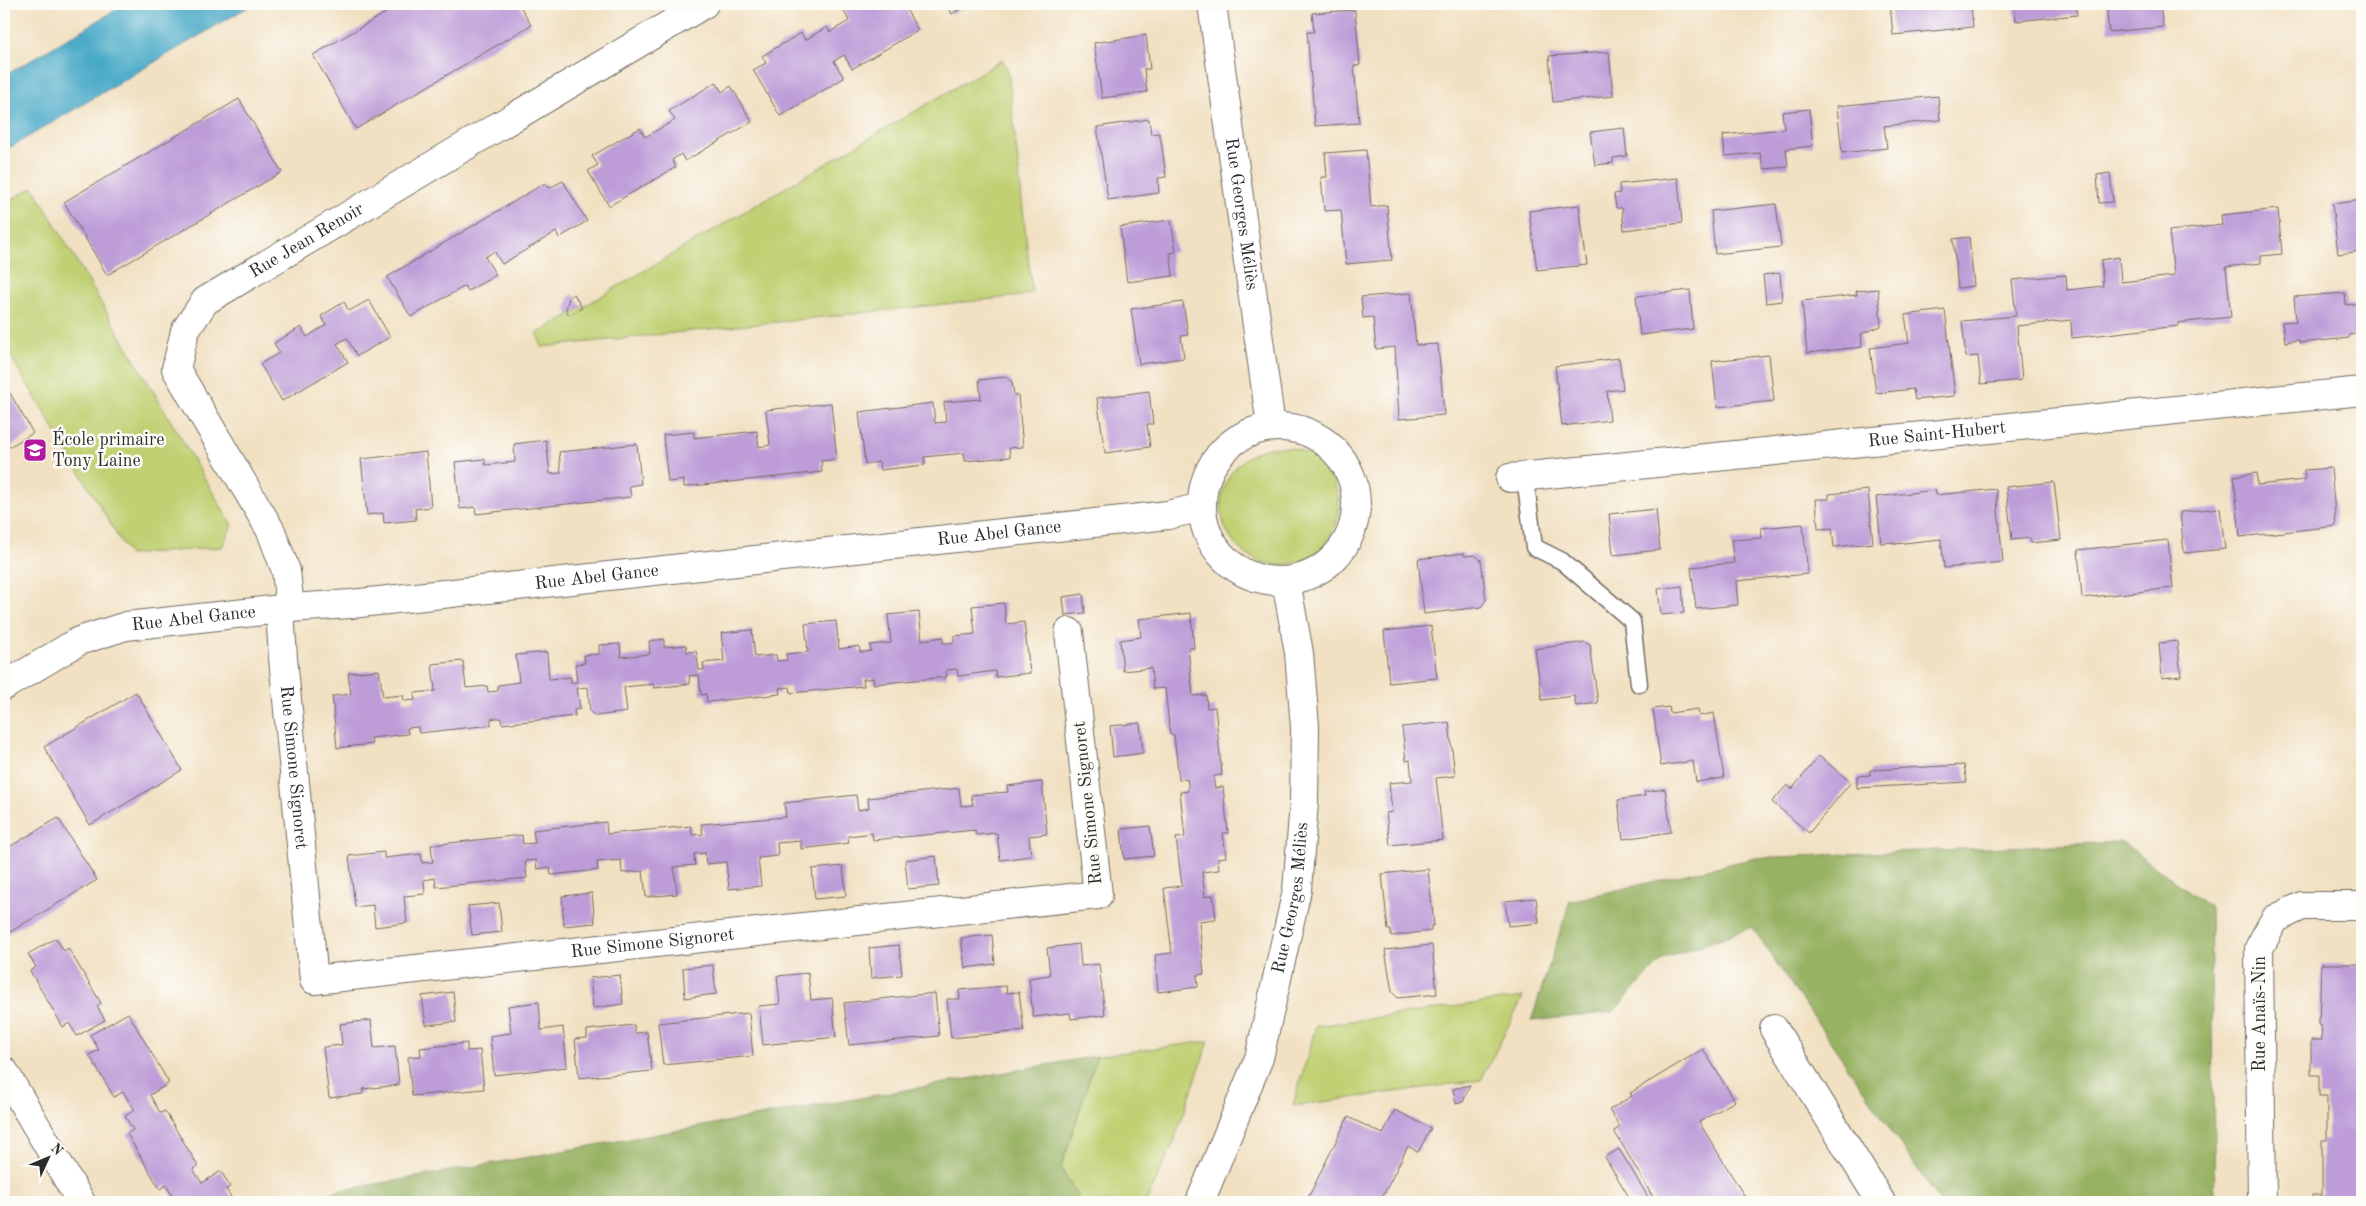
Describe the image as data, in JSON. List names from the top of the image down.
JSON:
{
  "streets": {
    "street": [
      "Rue Georges Méliès",
      "Rue Jean Renoir",
      "Rue Saint-Hubert",
      "Rue Abel Gance",
      "Rue Simone Signoret",
      "Rue Anaïs-Nin"
    ]
  },
  "crossings": [
    ["Rue Georges Méliès", "Rue Abel Gance"],
    ["Rue Jean Renoir", "Rue Abel Gance"],
    ["Rue Jean Renoir", "Rue Simone Signoret"],
    ["Rue Abel Gance", "Rue Simone Signoret"]
  ],
  "places": {
    "school or university": ["École primaire Tony Laine"]
  },
  "north": "top right"
}
